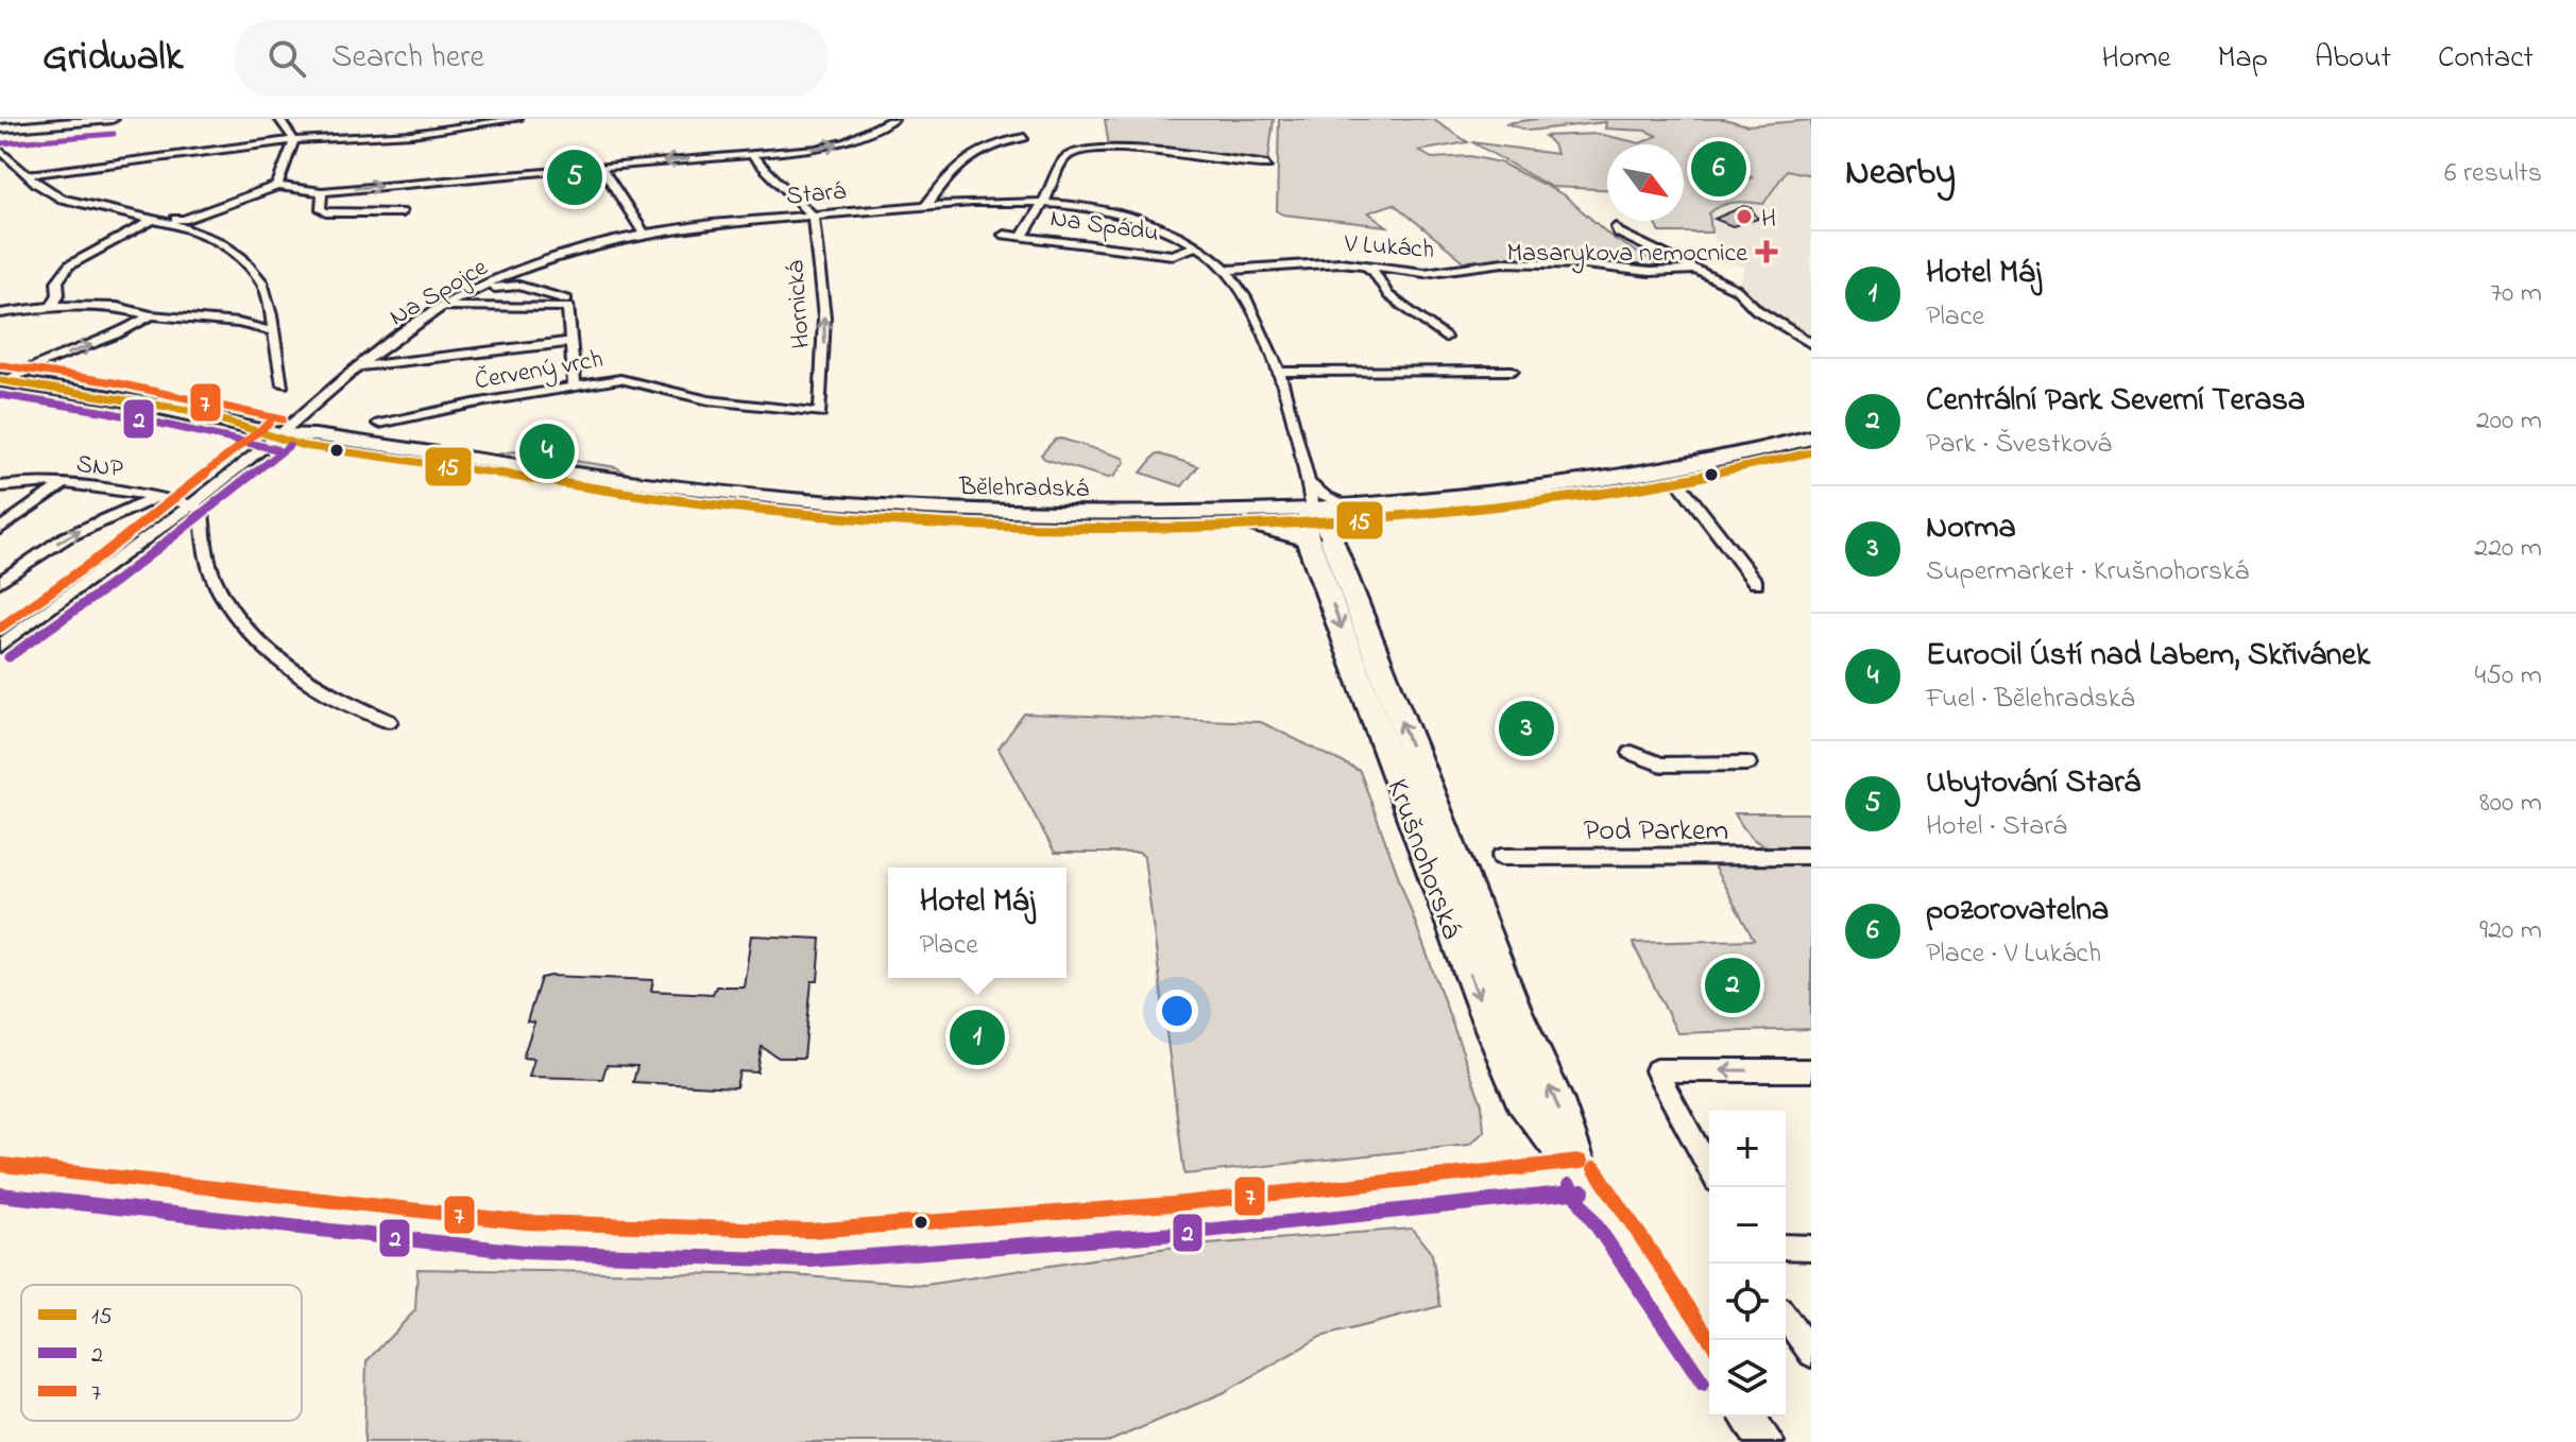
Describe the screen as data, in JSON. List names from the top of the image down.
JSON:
{
  "streets": {
    "main road": ["Krušnohorská"],
    "street": [
      "Stará",
      "Na Spádu",
      "V Lukách",
      "Na Spojce",
      "Hornická",
      "Červený vrch",
      "SNP",
      "Bělehradská",
      "Pod Parkem"
    ]
  },
  "crossings": [
    ["Stará", "Na Spádu"],
    ["Stará", "V Lukách"],
    ["Stará", "Na Spojce"],
    ["Stará", "Hornická"],
    ["Stará", "Bělehradská"],
    ["Stará", "Krušnohorská"],
    ["Na Spojce", "SNP"],
    ["Na Spojce", "Bělehradská"],
    ["Hornická", "Červený vrch"],
    ["Bělehradská", "Krušnohorská"]
  ],
  "places": {
    "other": ["H"],
    "health": ["Masarykova nemocnice"]
  },
  "lines": ["transit line 2", "transit line 7", "transit line 15"],
  "legend": ["15", "2", "7"],
  "north": "bottom right",
  "page": {
    "header": "Gridwalk",
    "search": "Search here",
    "nav": [
      "Home",
      "Map",
      "About",
      "Contact"
    ],
    "heading": ["Nearby", "6 results"],
    "pins": [
      "6",
      "5",
      "4",
      "3",
      "2",
      "1"
    ],
    "list": [
      {
        "mark": "1",
        "name": "Hotel Máj",
        "note": "Place",
        "value": "70 m"
      },
      {
        "mark": "2",
        "name": "Centrální Park Severní Terasa",
        "note": "Park · Švestková",
        "value": "200 m"
      },
      {
        "mark": "3",
        "name": "Norma",
        "note": "Supermarket · Krušnohorská",
        "value": "220 m"
      },
      {
        "mark": "4",
        "name": "EuroOil Ústí nad Labem, Skřivánek",
        "note": "Fuel · Bělehradská",
        "value": "450 m"
      },
      {
        "mark": "5",
        "name": "Ubytování Stará",
        "note": "Hotel · Stará",
        "value": "800 m"
      },
      {
        "mark": "6",
        "name": "pozorovatelna",
        "note": "Place · V Lukách",
        "value": "920 m"
      }
    ],
    "popup": ["Hotel Máj", "Place"],
    "map_buttons": ["+", "−"]
  }
}
